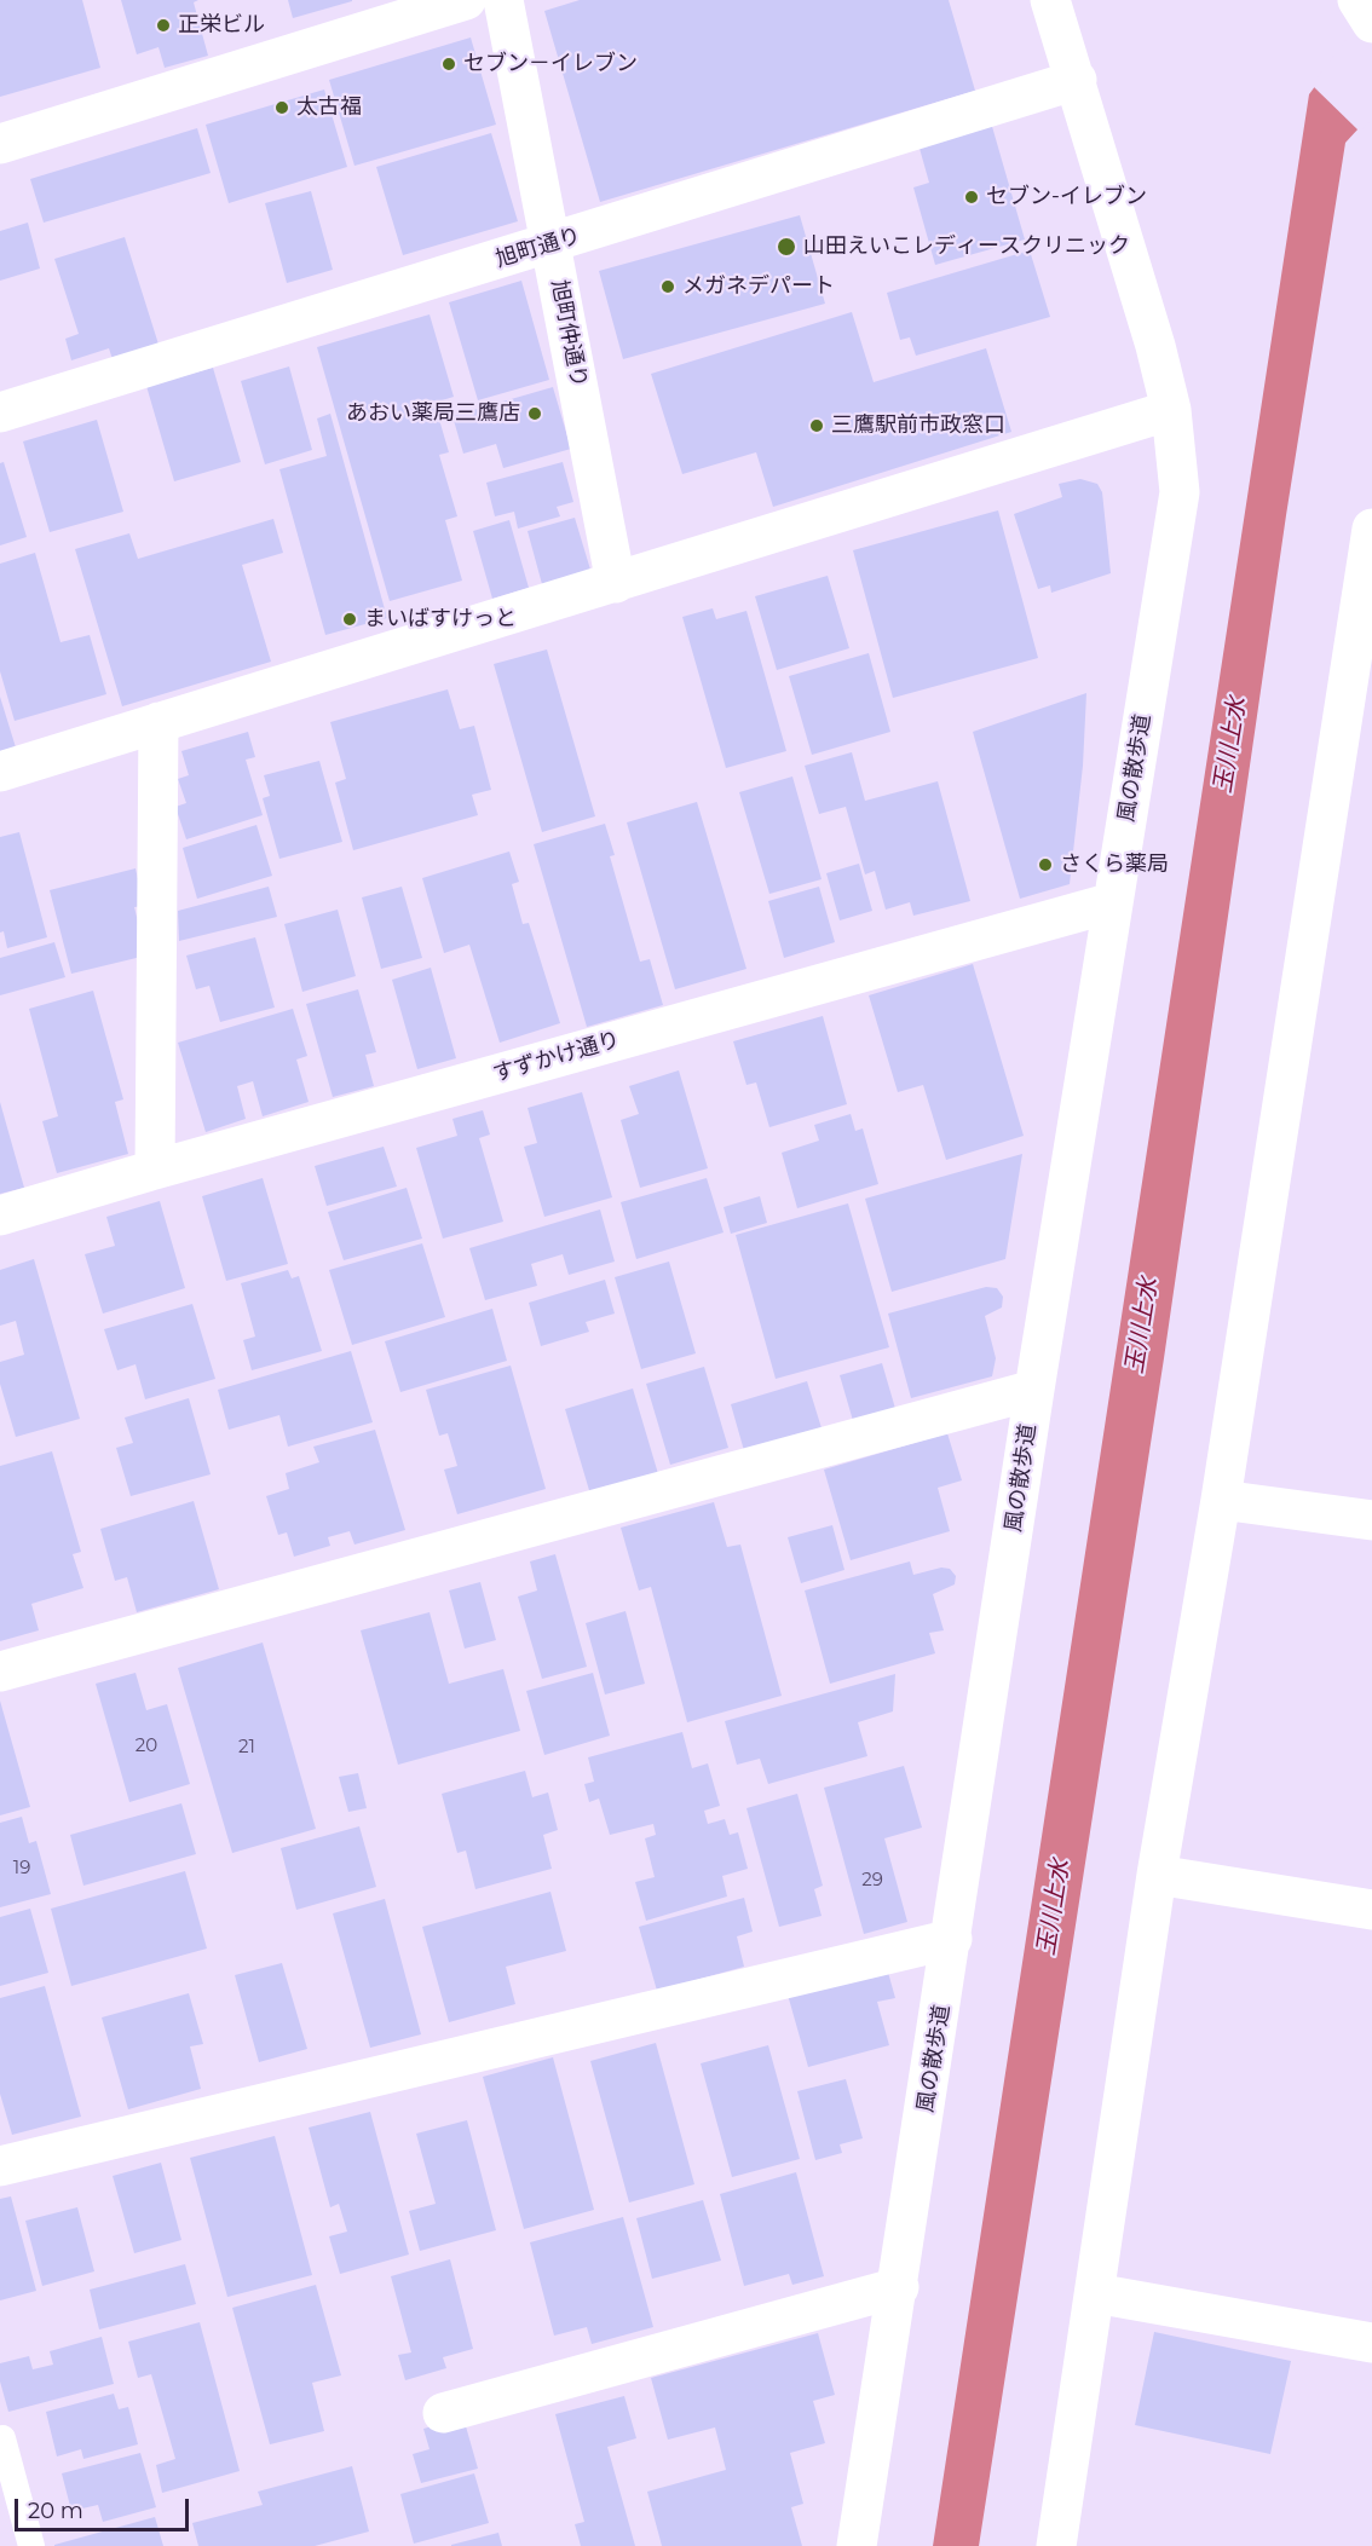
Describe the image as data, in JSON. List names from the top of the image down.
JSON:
{
  "streets": {
    "street": [
      "旭町通り",
      "旭町仲通り",
      "風の散歩道",
      "すずかけ通り"
    ]
  },
  "crossings": [
    ["旭町通り", "旭町仲通り"],
    ["旭町通り", "風の散歩道"],
    ["風の散歩道", "すずかけ通り"]
  ],
  "water": ["玉川上水"],
  "places": [
    "正栄ビル",
    "セブン－イレブン",
    "太古福",
    "セブン-イレブン",
    "山田えいこレディースクリニック",
    "メガネデパート",
    "あおい薬局三鷹店",
    "三鷹駅前市政窓口",
    "まいばすけっと",
    "さくら薬局"
  ],
  "house_numbers": [
    "20",
    "21",
    "19",
    "29"
  ],
  "scale_bar": "20 m"
}
